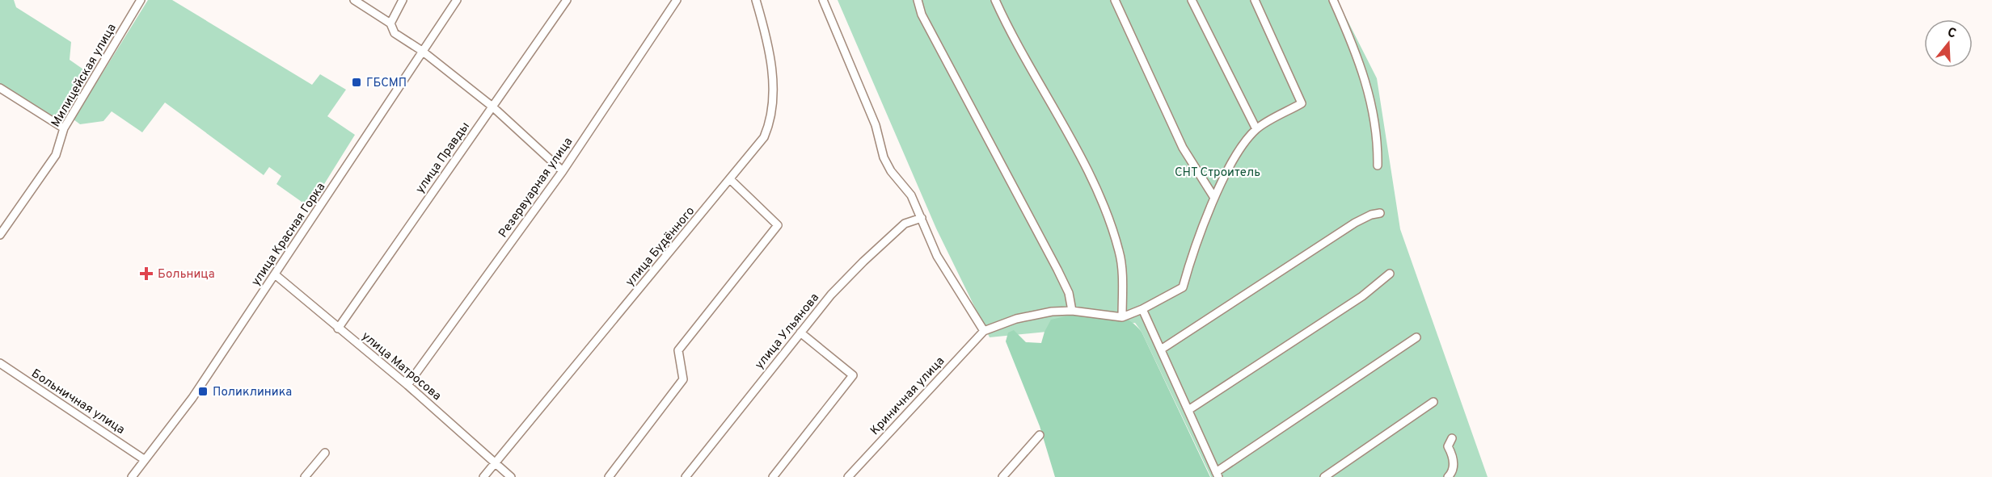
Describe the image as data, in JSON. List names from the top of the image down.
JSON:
{
  "streets": {
    "street": [
      "Милицейская улица",
      "улица Правды",
      "Резервуарная улица",
      "улица Красная Горка",
      "улица Будённого",
      "улица Ульянова",
      "улица Матросова",
      "Криничная улица",
      "Больничная улица"
    ]
  },
  "crossings": [
    ["улица Правды", "улица Матросова"],
    ["Резервуарная улица", "улица Матросова"],
    ["улица Красная Горка", "улица Матросова"],
    ["улица Красная Горка", "Больничная улица"],
    ["улица Будённого", "улица Матросова"]
  ],
  "parks": ["СНТ Строитель"],
  "places": {
    "transit": ["ГБСМП", "Поликлиника"],
    "health": ["Больница"]
  },
  "north": "top"
}
